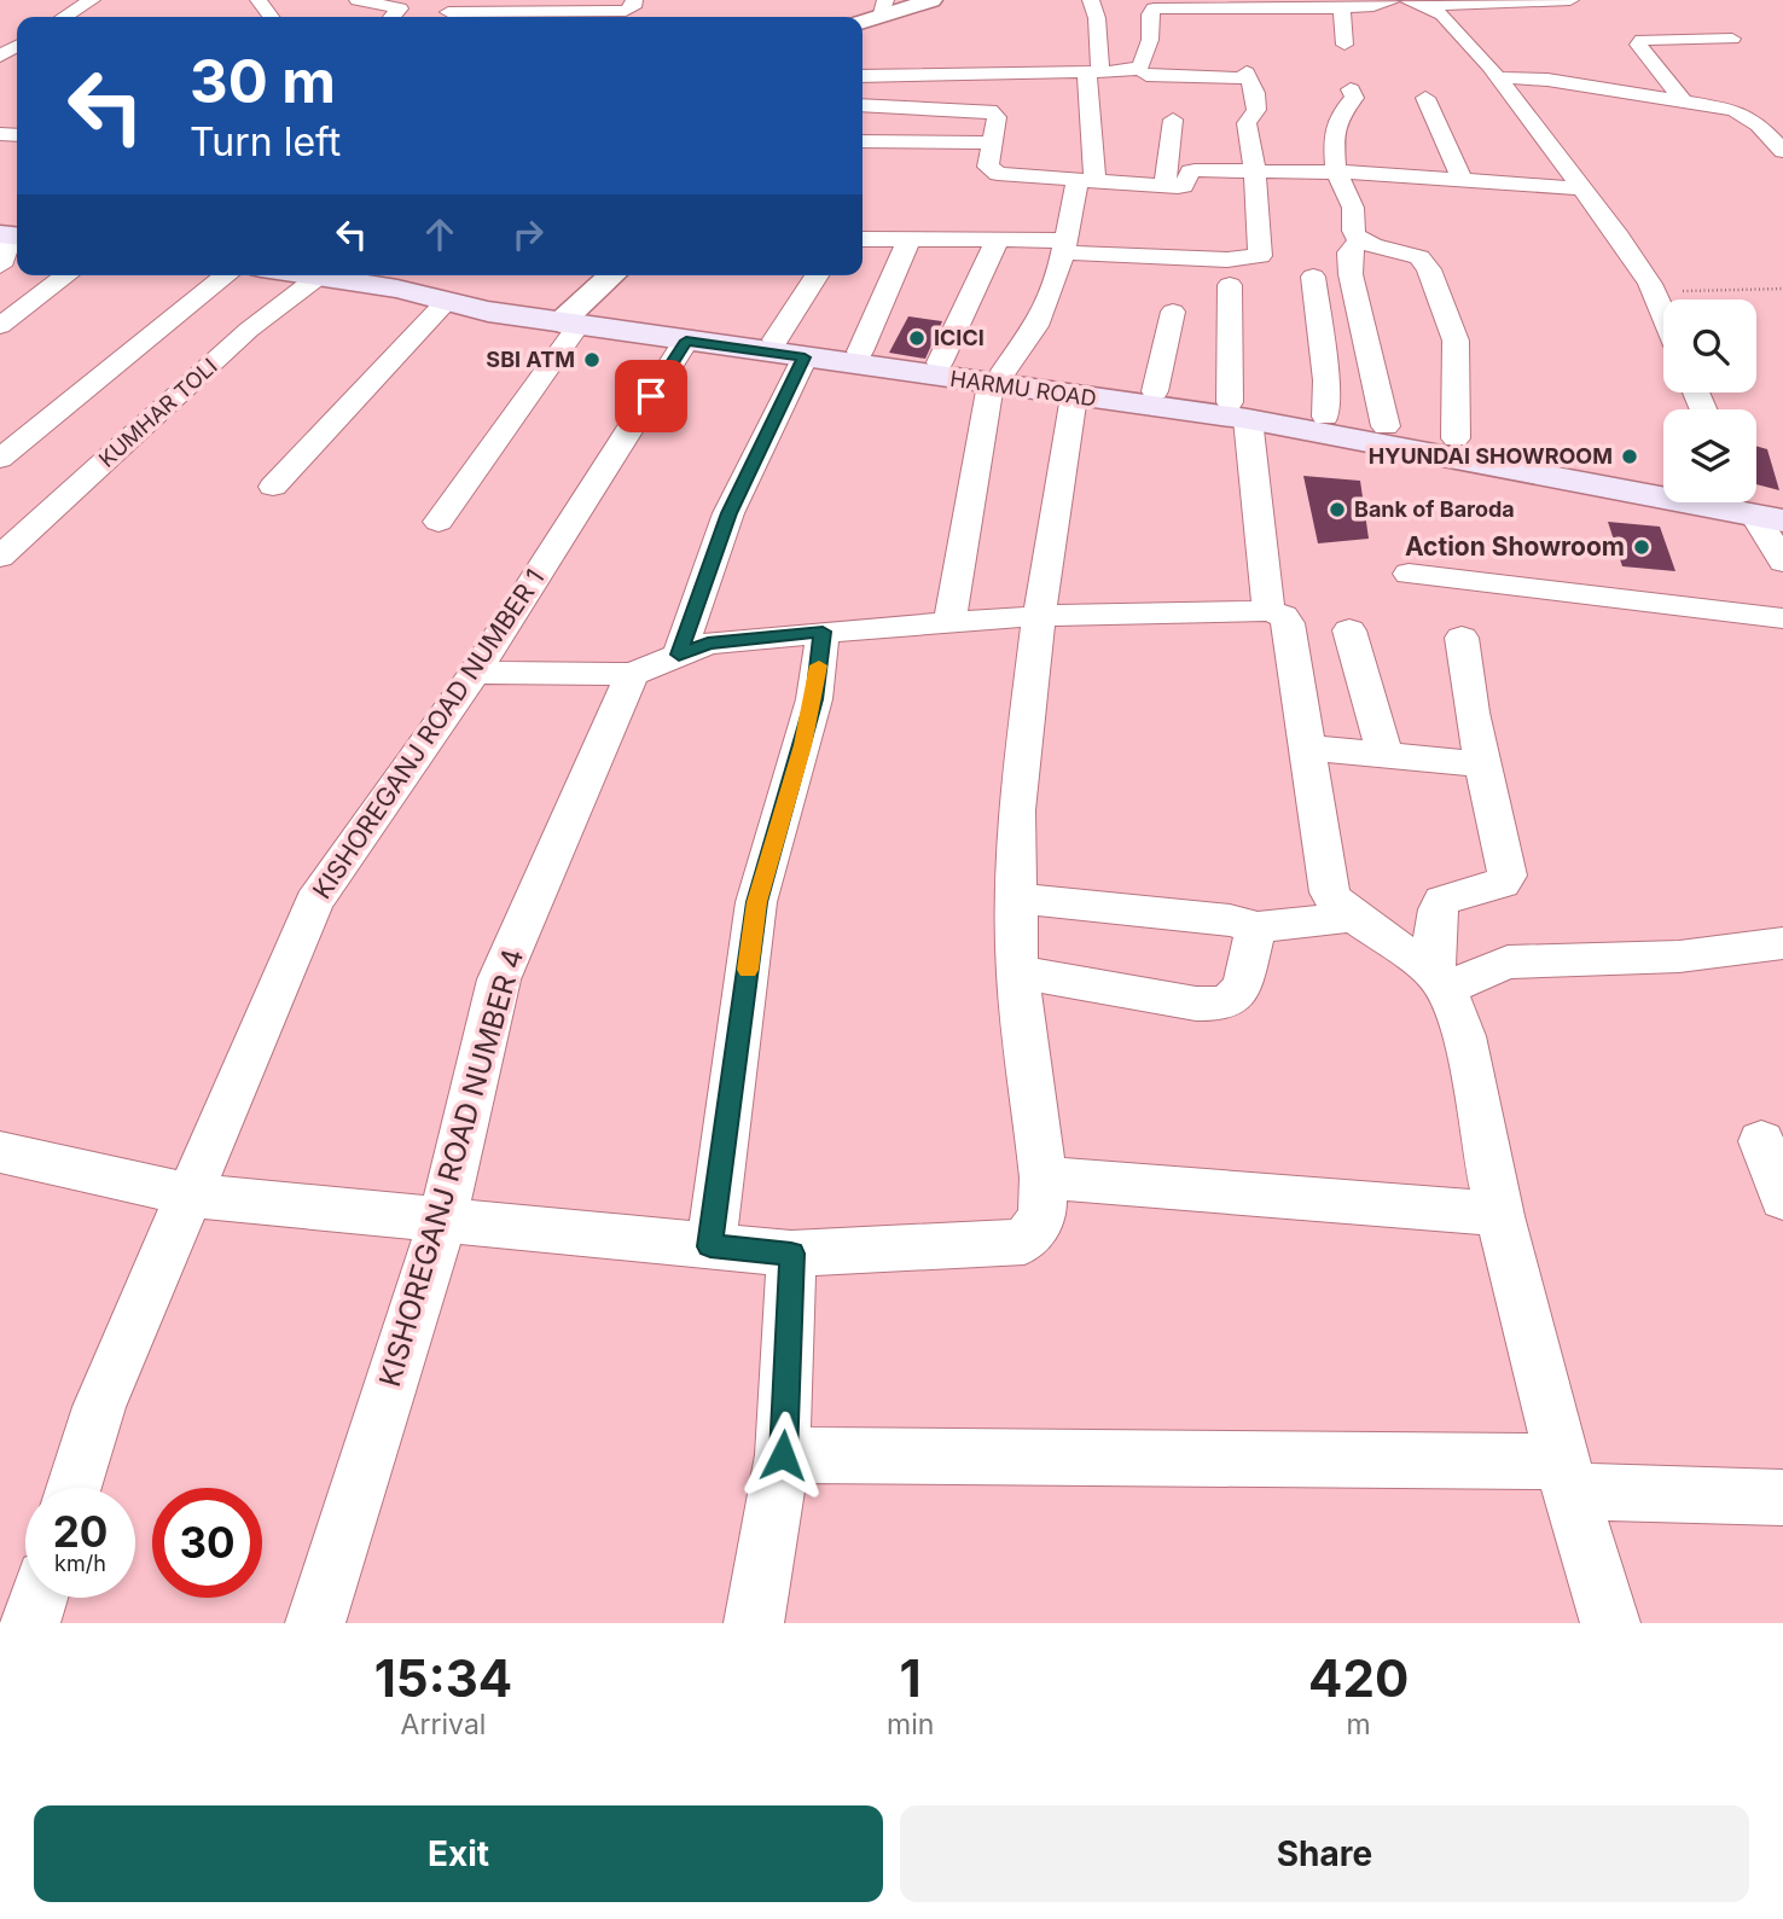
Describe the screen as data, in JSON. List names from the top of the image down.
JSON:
{
  "streets": {
    "main road": ["HARMU ROAD"],
    "street": ["KUMHAR TOLI", "KISHOREGANJ ROAD NUMBER 1", "KISHOREGANJ ROAD NUMBER 4"]
  },
  "crossings": [
    ["HARMU ROAD", "KUMHAR TOLI"],
    ["HARMU ROAD", "KISHOREGANJ ROAD NUMBER 1"]
  ],
  "places": [
    "ICICI",
    "SBI ATM",
    "HYUNDAI SHOWROOM",
    "Bank of Baroda",
    "Action Showroom"
  ],
  "page": {
    "turn": ["30 m", "Turn left"],
    "speed": "20 km/h",
    "limit": "30",
    "eta": [
      "15:34",
      "Arrival",
      "1",
      "min",
      "420",
      "m"
    ],
    "buttons": ["Exit", "Share"]
  }
}
